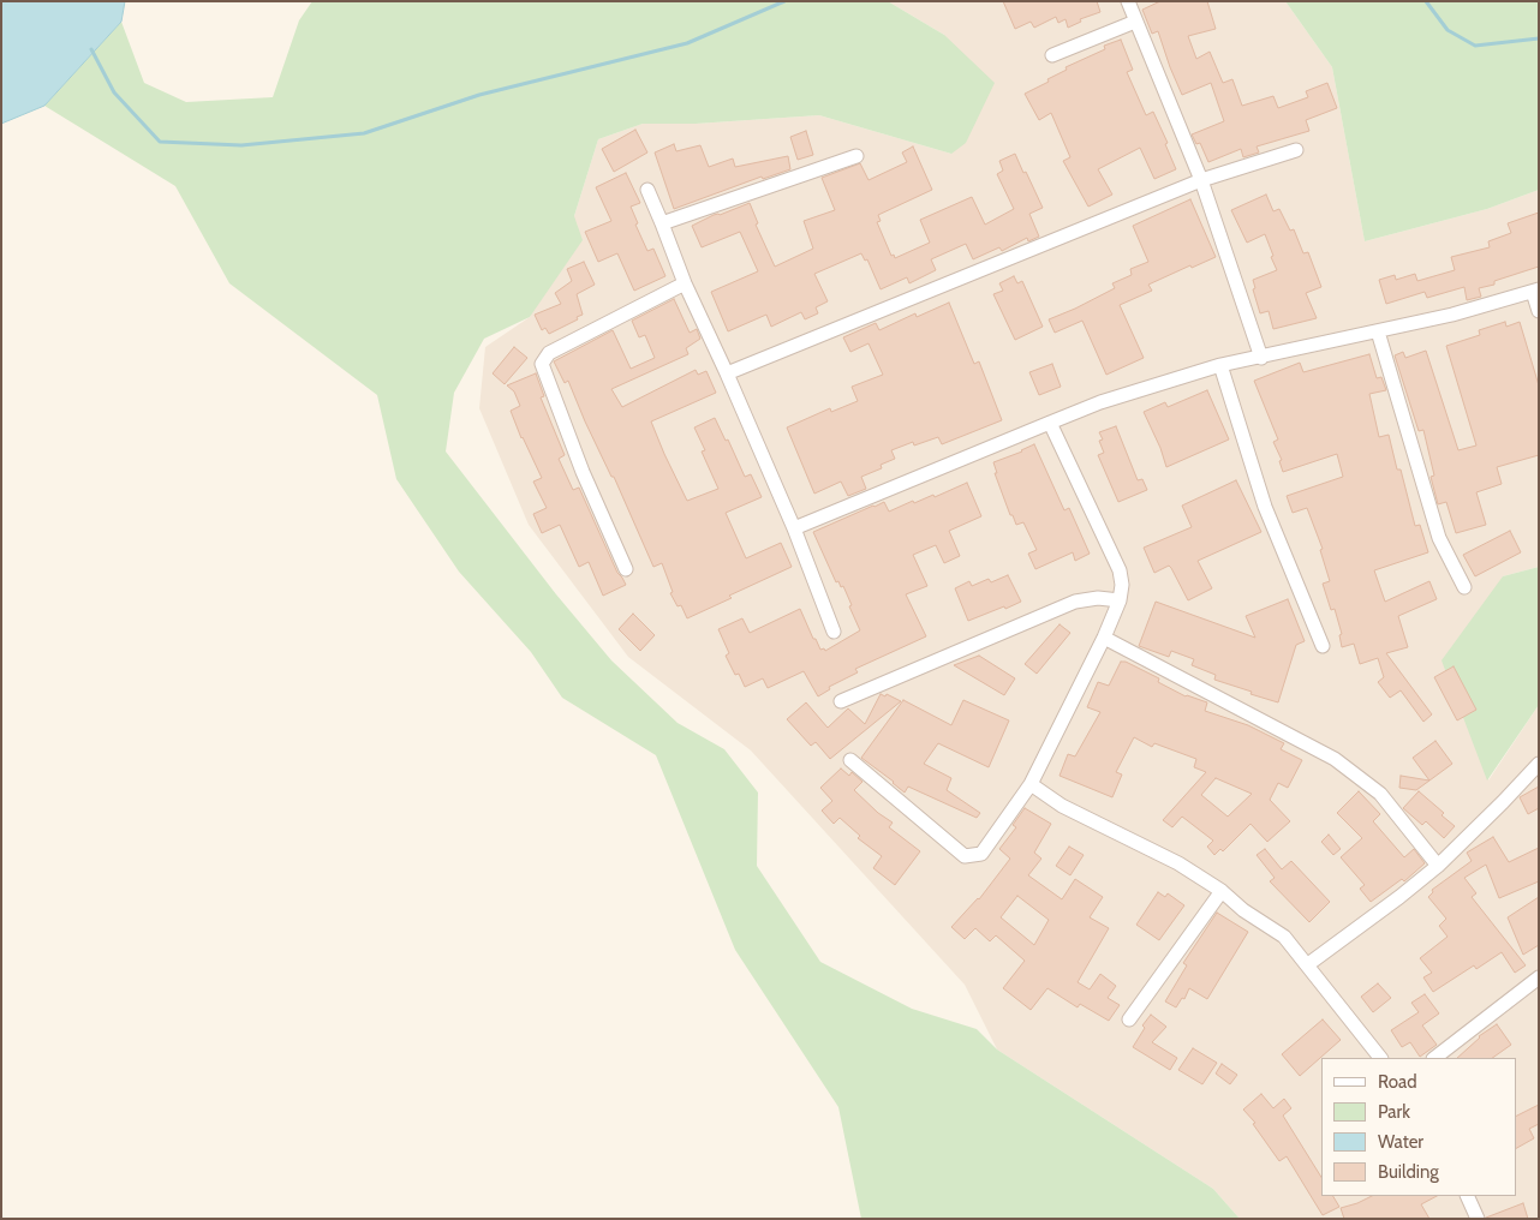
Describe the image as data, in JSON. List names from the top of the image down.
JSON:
{
  "legend": [
    "Road",
    "Park",
    "Water",
    "Building"
  ]
}
